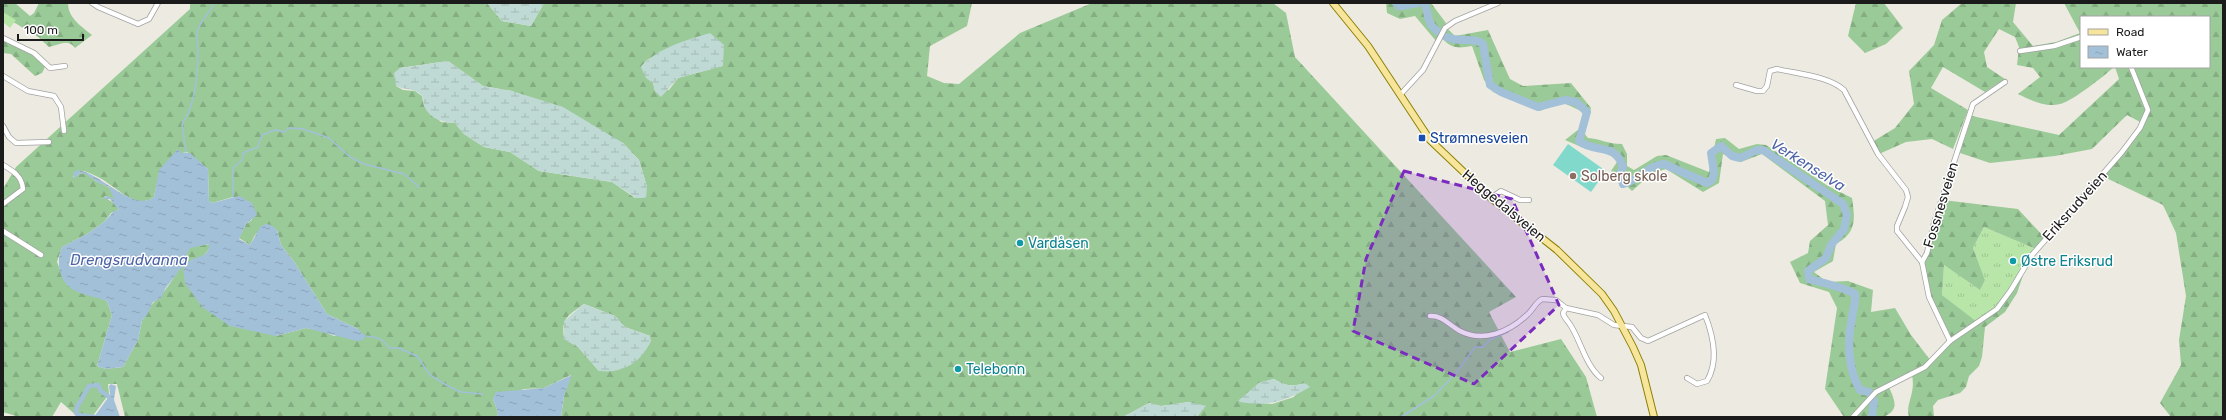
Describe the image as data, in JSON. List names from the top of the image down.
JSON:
{
  "streets": {
    "main road": ["Heggedalsveien"],
    "street": ["Fossnesveien", "Eriksrudveien"]
  },
  "crossings": [
    ["Fossnesveien", "Eriksrudveien"]
  ],
  "water": ["Verkenselva", "Drengsrudvanna"],
  "places": {
    "transit": ["Strømnesveien"],
    "other": [
      "Solberg skole",
      "Vardåsen",
      "Østre Eriksrud",
      "Telebonn"
    ]
  },
  "legend": ["Road", "Water"],
  "scale_bar": "100 m"
}
